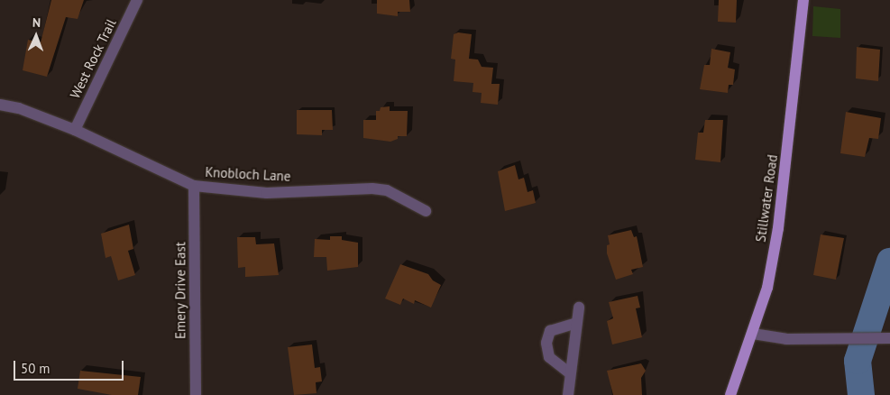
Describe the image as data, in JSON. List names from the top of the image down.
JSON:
{
  "streets": {
    "main road": ["Stillwater Road"],
    "street": ["West Rock Trail", "Knobloch Lane", "Emery Drive East"]
  },
  "crossings": [
    ["West Rock Trail", "Knobloch Lane"],
    ["Knobloch Lane", "Emery Drive East"]
  ],
  "scale_bar": "50 m",
  "north": "top"
}
